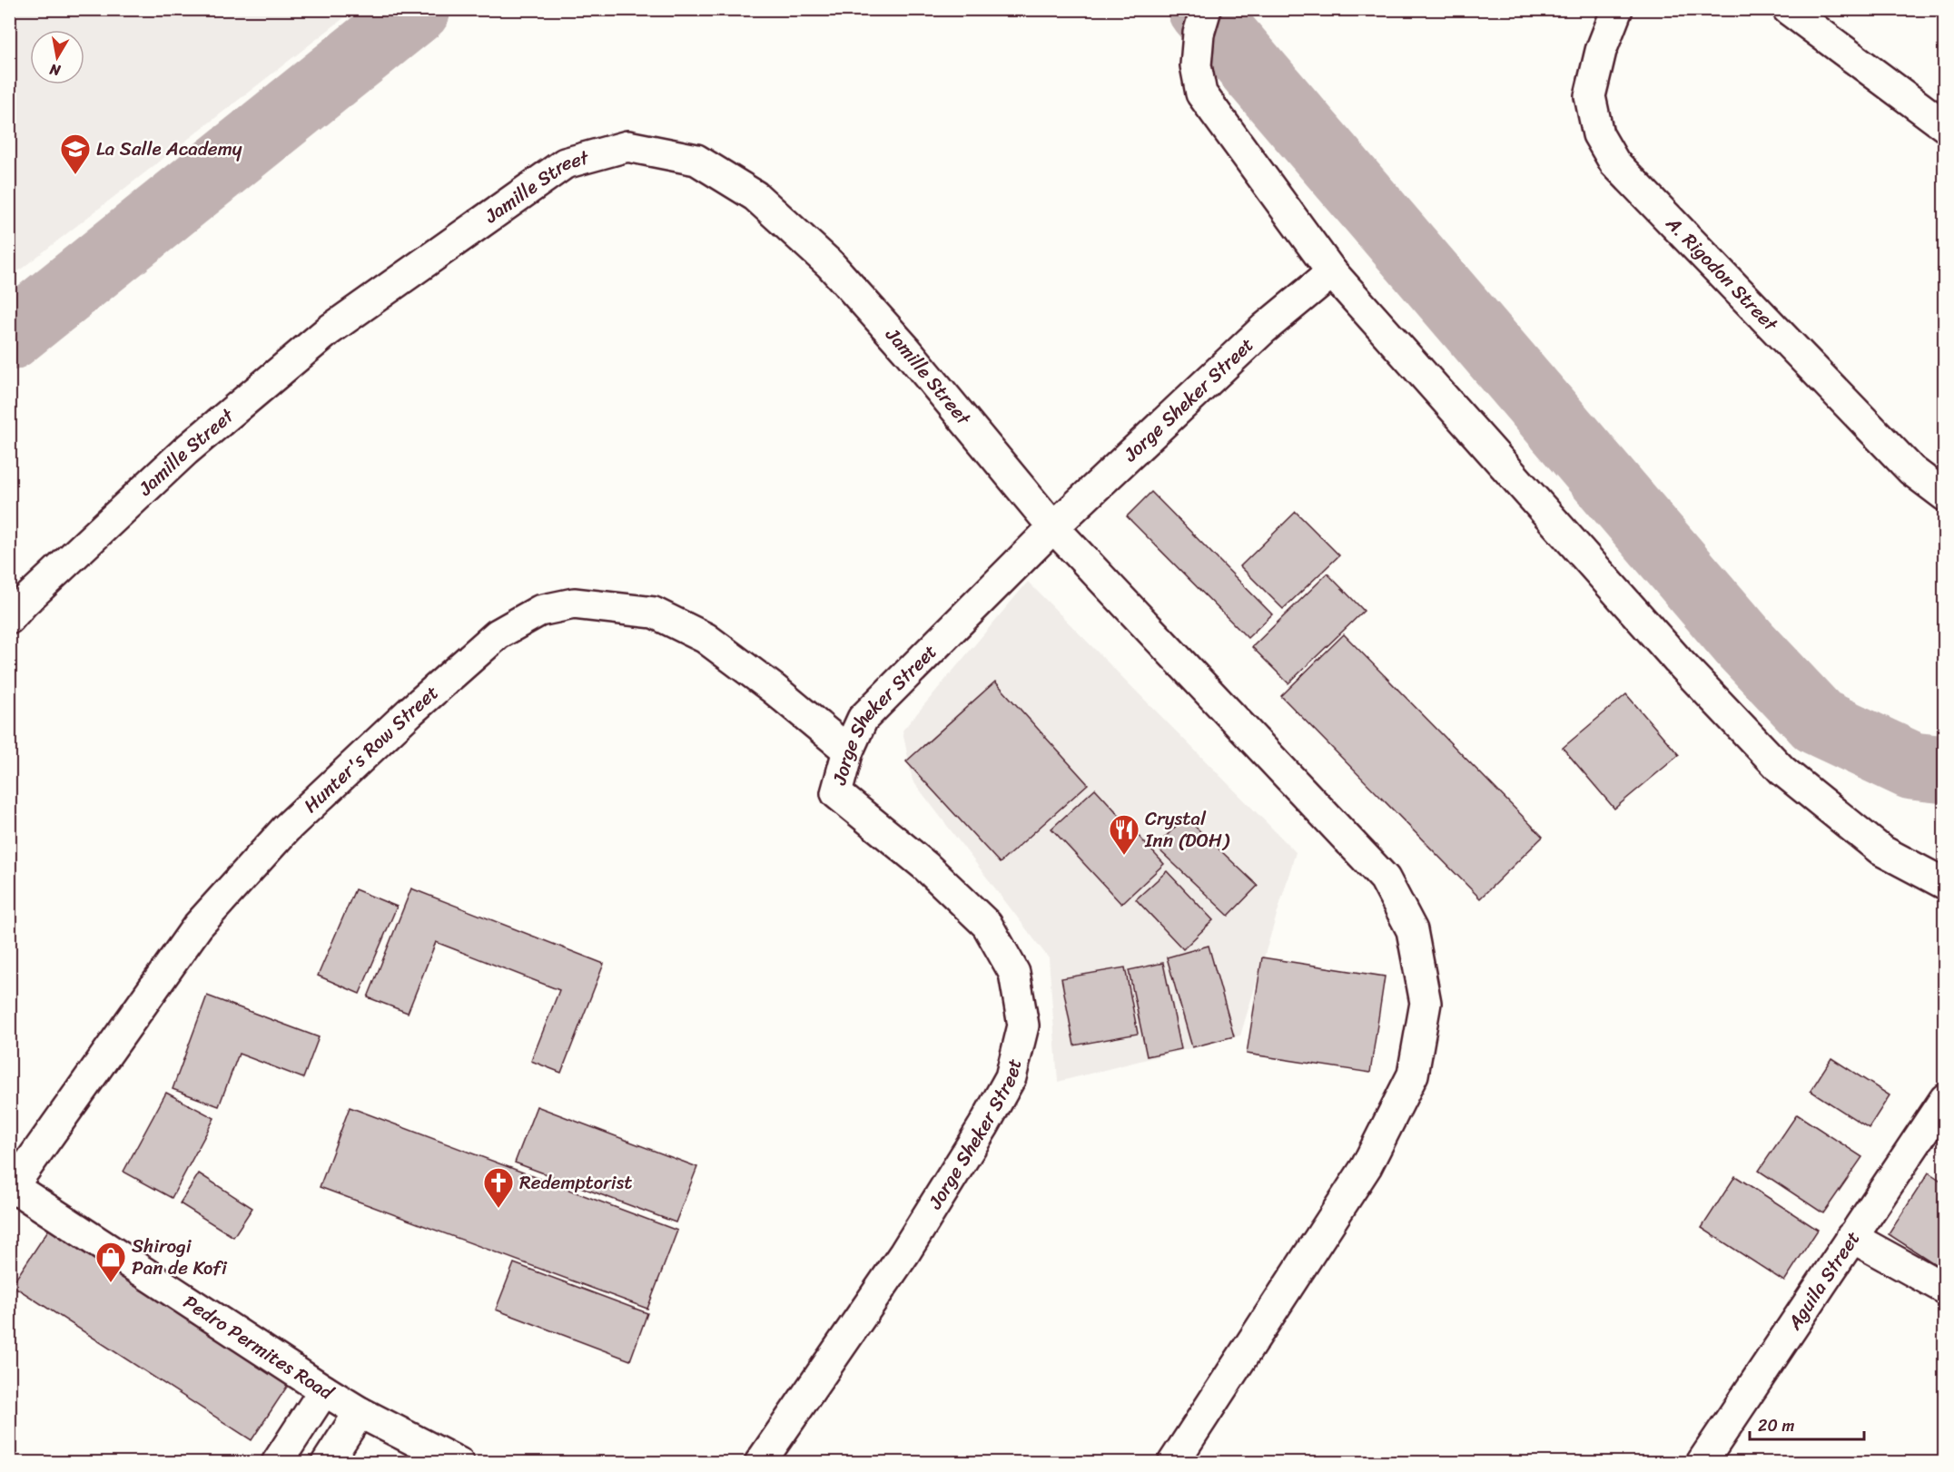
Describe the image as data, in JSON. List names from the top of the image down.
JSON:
{
  "streets": {
    "street": [
      "Jamille Street",
      "A. Rigodon Street",
      "Jorge Sheker Street",
      "Hunter's Row Street",
      "Aguila Street",
      "Pedro Permites Road"
    ]
  },
  "crossings": [
    ["Jamille Street", "Jorge Sheker Street"],
    ["Jorge Sheker Street", "Hunter's Row Street"],
    ["Hunter's Row Street", "Pedro Permites Road"]
  ],
  "places": {
    "school or university": ["La Salle Academy"],
    "restaurant": ["Crystal Inn (DOH)"],
    "church": ["Redemptorist"],
    "shop": ["Shirogi Pan de Kofi"]
  },
  "scale_bar": "20 m",
  "north": "bottom"
}
